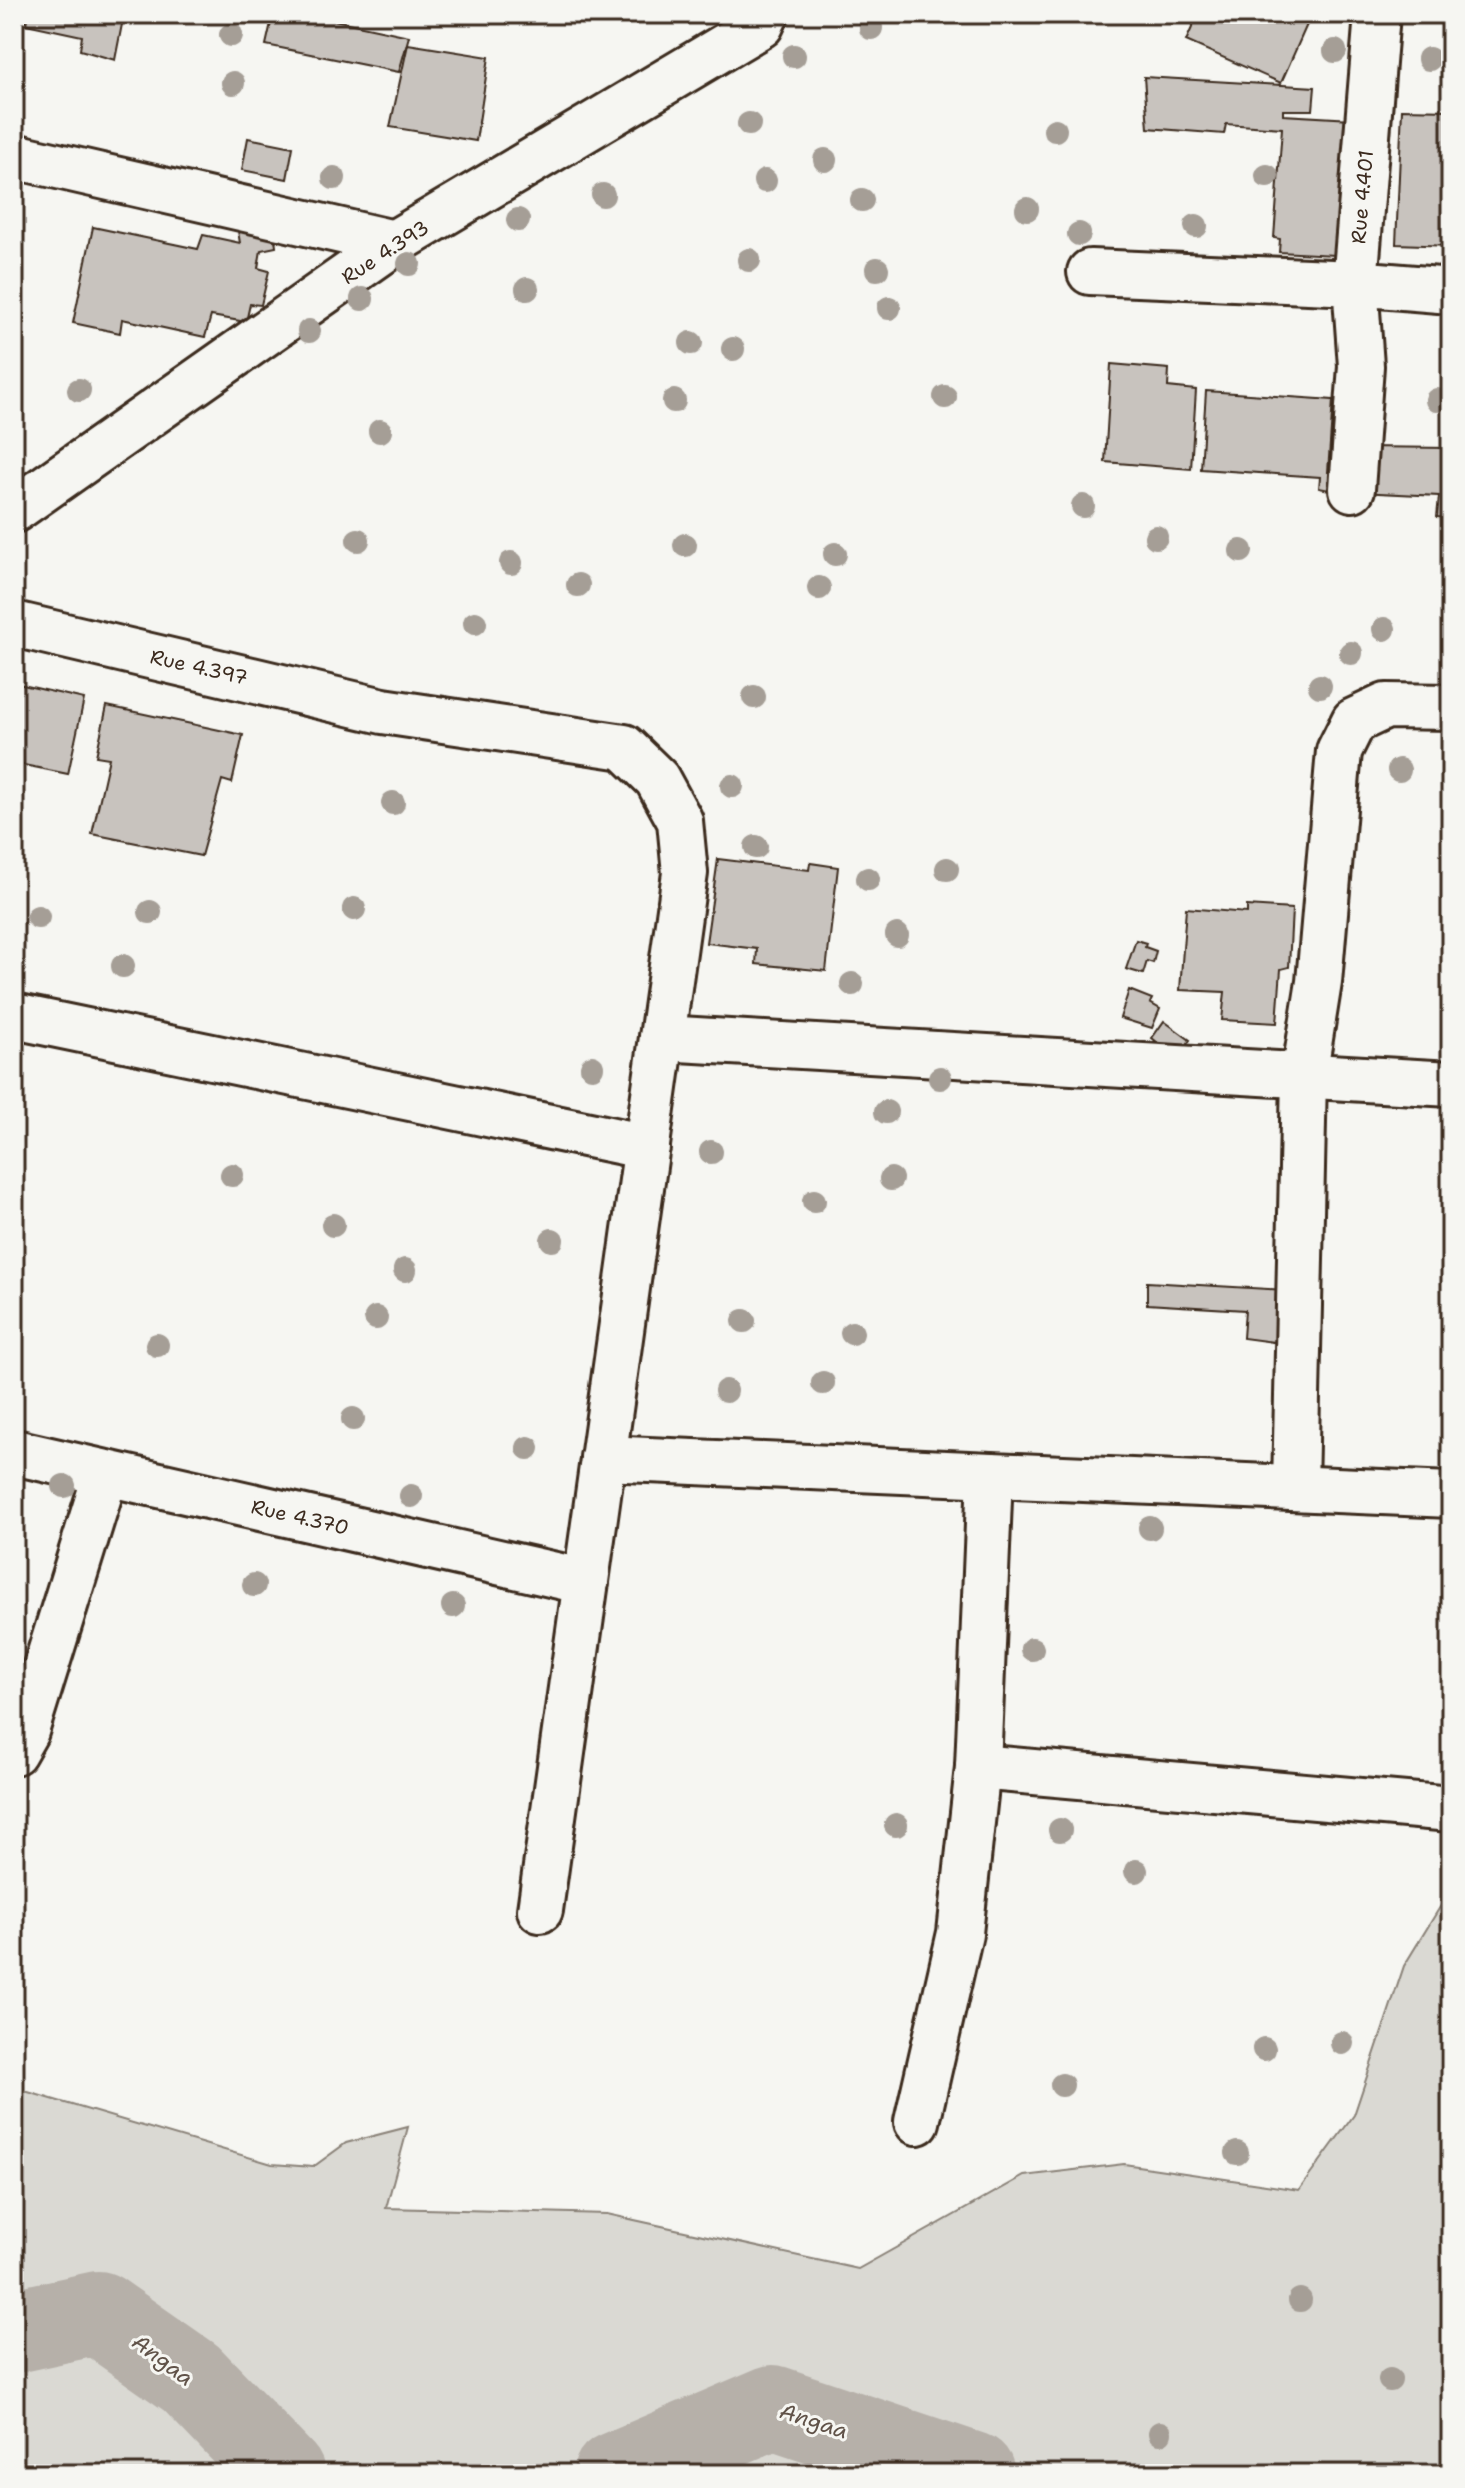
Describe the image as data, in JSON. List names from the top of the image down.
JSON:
{
  "streets": {
    "street": [
      "Rue 4.401",
      "Rue 4.393",
      "Rue 4.397",
      "Rue 4.370"
    ]
  },
  "crossings": [
    ["Rue 4.397", "Rue 4.370"]
  ],
  "water": ["Angaa"]
}
